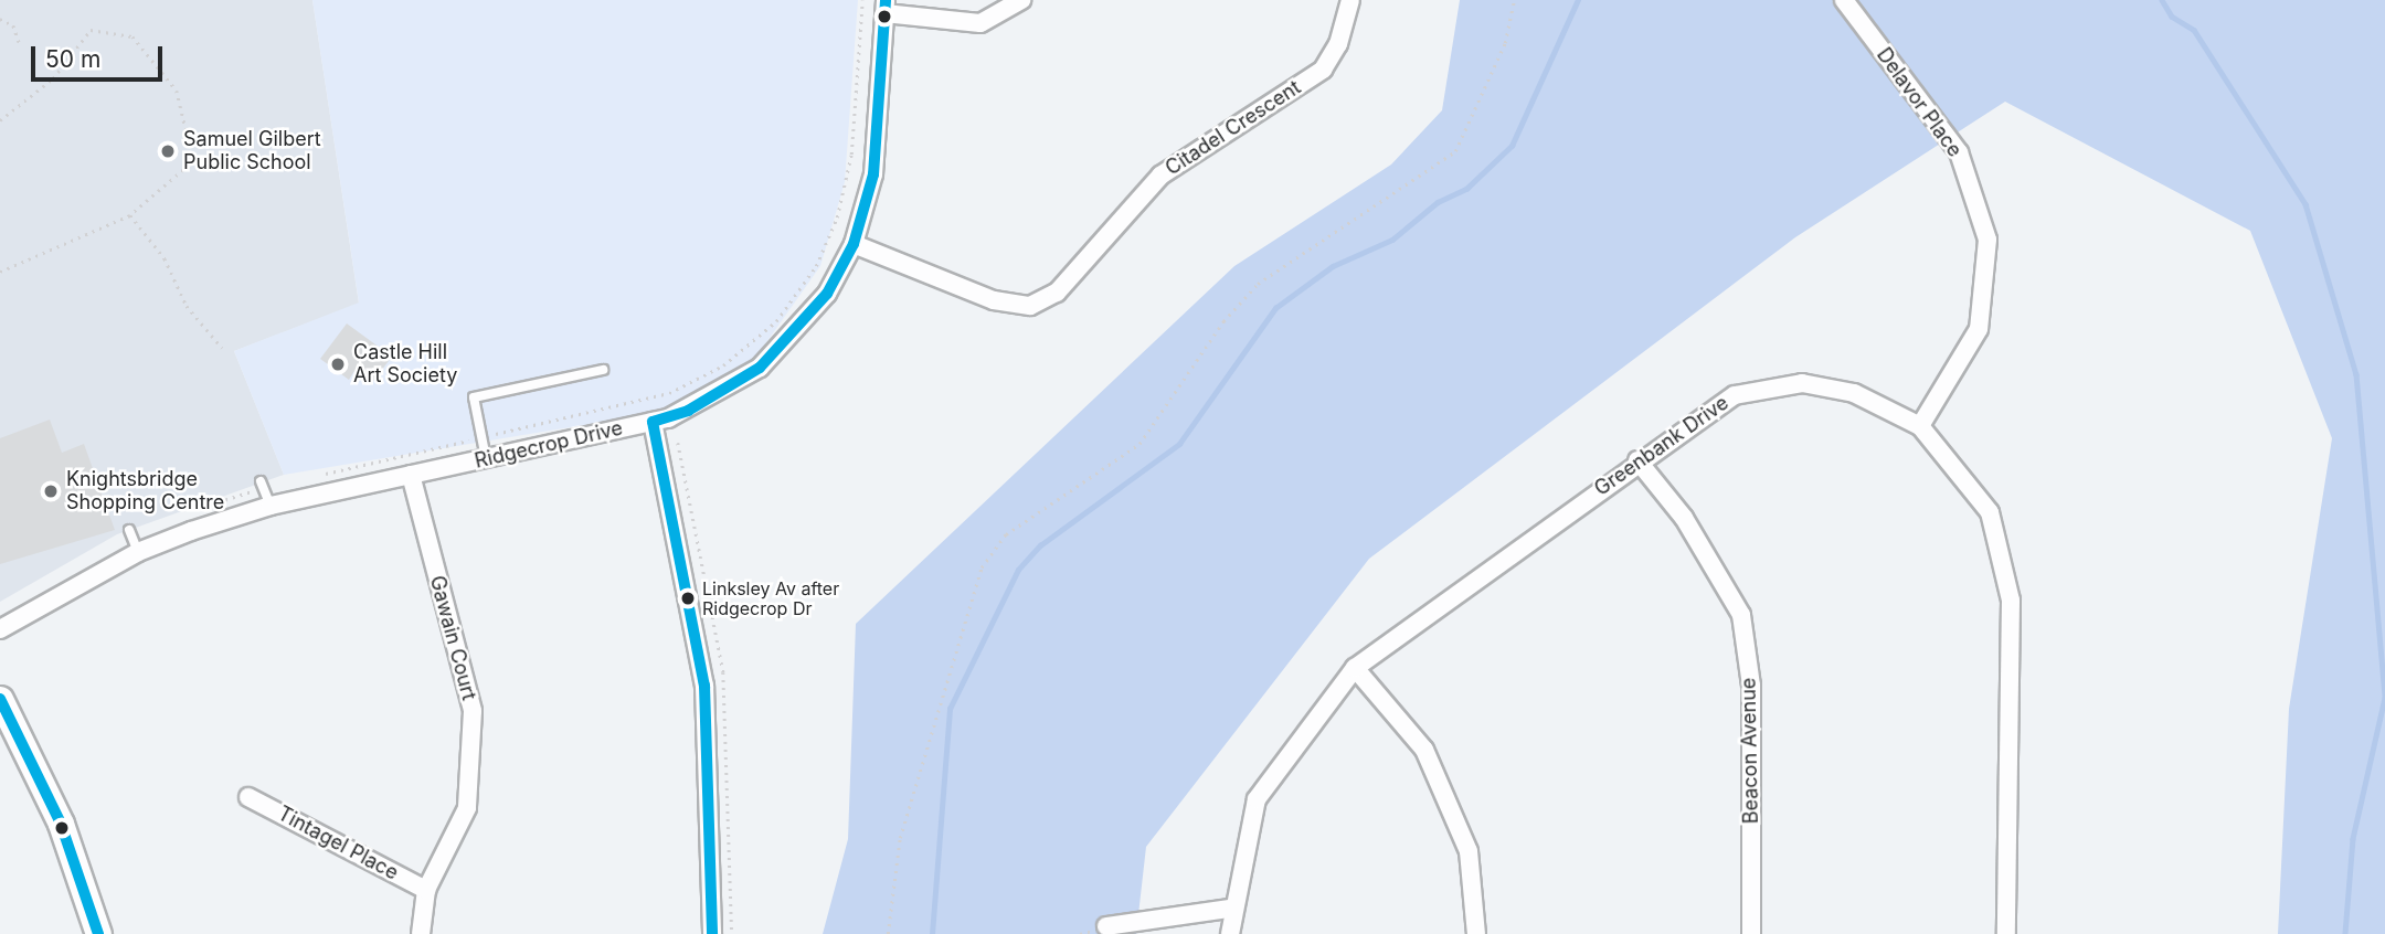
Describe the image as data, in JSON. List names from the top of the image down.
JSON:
{
  "streets": {
    "street": [
      "Delavor Place",
      "Citadel Crescent",
      "Ridgecrop Drive",
      "Greenbank Drive",
      "Gawain Court",
      "Beacon Avenue",
      "Tintagel Place"
    ]
  },
  "crossings": [
    ["Delavor Place", "Greenbank Drive"],
    ["Citadel Crescent", "Ridgecrop Drive"],
    ["Ridgecrop Drive", "Gawain Court"],
    ["Greenbank Drive", "Beacon Avenue"],
    ["Gawain Court", "Tintagel Place"]
  ],
  "places": [
    "Samuel Gilbert Public School",
    "Castle Hill Art Society",
    "Knightsbridge Shopping Centre",
    "Linksley Av after Ridgecrop Dr"
  ],
  "scale_bar": "50 m"
}
